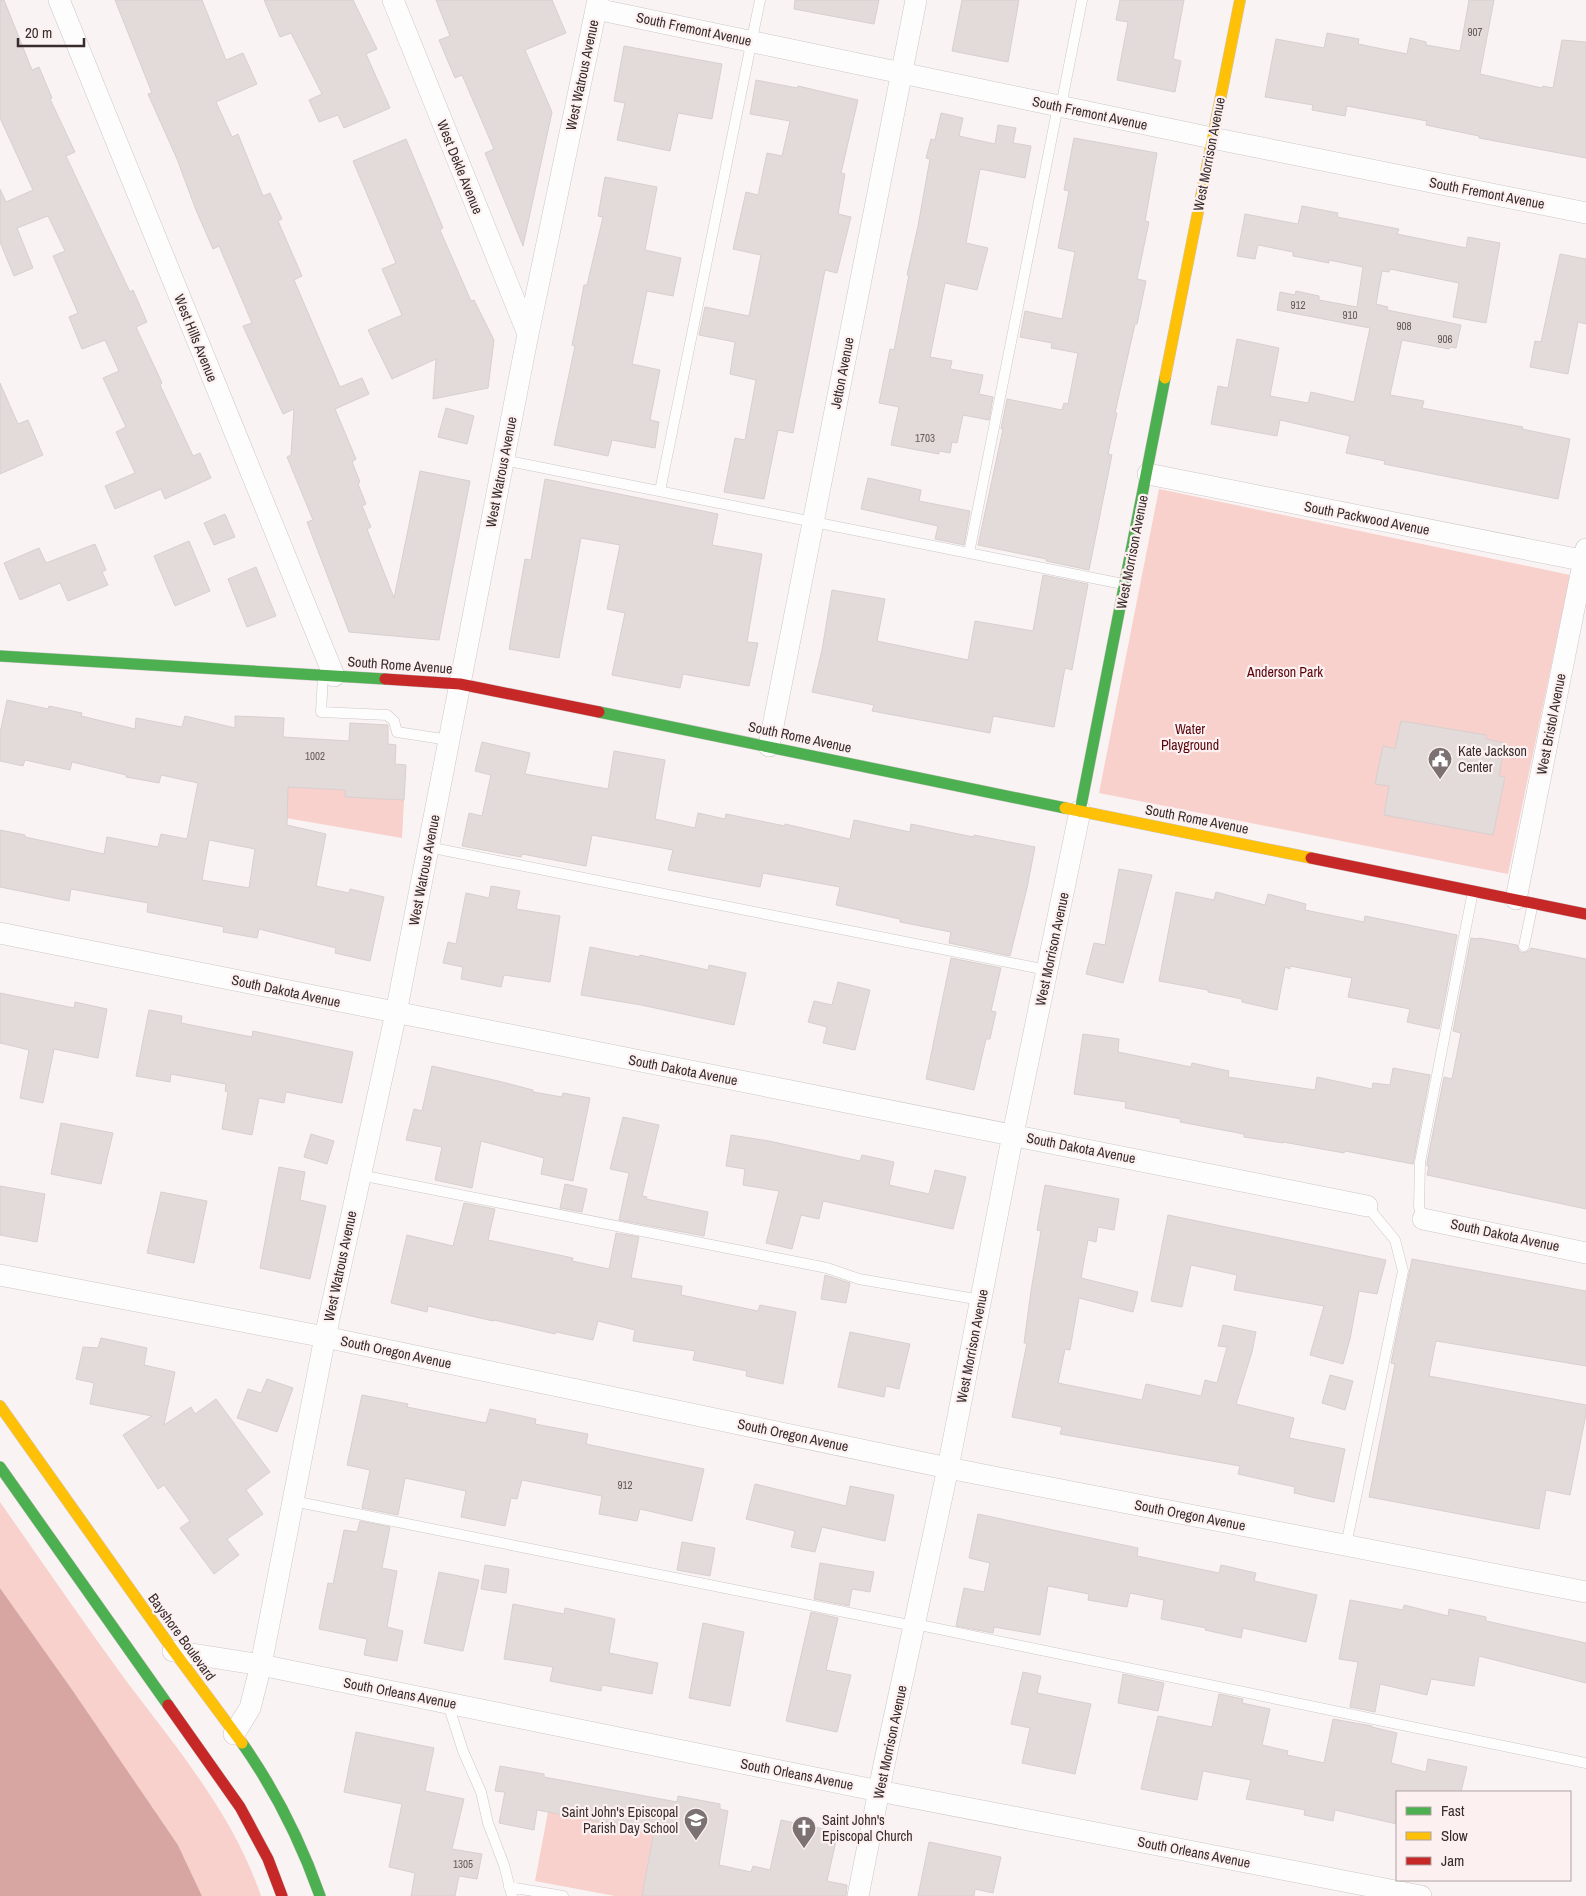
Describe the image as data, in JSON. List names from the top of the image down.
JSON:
{
  "streets": {
    "street": [
      "South Fremont Avenue",
      "West Watrous Avenue",
      "West Morrison Avenue",
      "West Dekle Avenue",
      "West Hills Avenue",
      "Jetton Avenue",
      "South Packwood Avenue",
      "South Rome Avenue",
      "West Bristol Avenue",
      "South Dakota Avenue",
      "South Oregon Avenue",
      "Bayshore Boulevard",
      "South Orleans Avenue"
    ]
  },
  "crossings": [
    ["South Fremont Avenue", "West Watrous Avenue"],
    ["South Fremont Avenue", "West Morrison Avenue"],
    ["South Fremont Avenue", "Jetton Avenue"],
    ["West Watrous Avenue", "West Dekle Avenue"],
    ["West Watrous Avenue", "South Rome Avenue"],
    ["West Watrous Avenue", "South Dakota Avenue"],
    ["West Watrous Avenue", "South Oregon Avenue"],
    ["West Watrous Avenue", "Bayshore Boulevard"],
    ["West Watrous Avenue", "South Orleans Avenue"],
    ["West Morrison Avenue", "South Packwood Avenue"],
    ["West Morrison Avenue", "South Rome Avenue"],
    ["West Morrison Avenue", "South Dakota Avenue"],
    ["West Morrison Avenue", "South Oregon Avenue"],
    ["West Morrison Avenue", "South Orleans Avenue"],
    ["West Hills Avenue", "South Rome Avenue"],
    ["Jetton Avenue", "South Rome Avenue"],
    ["South Packwood Avenue", "West Bristol Avenue"],
    ["South Rome Avenue", "West Bristol Avenue"],
    ["Bayshore Boulevard", "South Orleans Avenue"]
  ],
  "parks": ["Anderson Park", "Water Playground"],
  "places": {
    "public building": ["Kate Jackson Center"],
    "school or university": ["Saint John's Episcopal Parish Day School"],
    "church": ["Saint John's Episcopal Church"]
  },
  "house_numbers": [
    "907",
    "912",
    "910",
    "908",
    "906",
    "1703",
    "1002",
    "912",
    "1305"
  ],
  "legend": ["Fast", "Slow", "Jam"],
  "scale_bar": "20 m"
}
